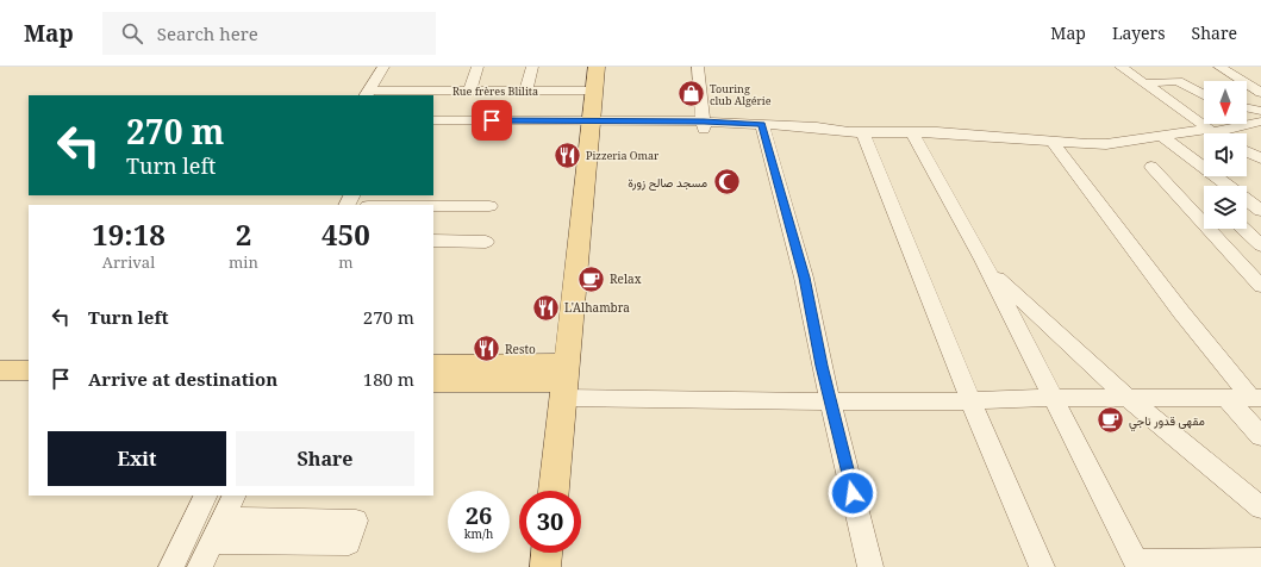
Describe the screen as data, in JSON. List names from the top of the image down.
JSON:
{
  "streets": {
    "street": ["Rue frères Blilita"]
  },
  "places": {
    "shop": ["Touring club Algérie"],
    "restaurant": ["Pizzeria Omar", "L'Alhambra", "Resto"],
    "mosque": ["مسجد صالح زورة"],
    "cafe": ["Relax", "مقهى قدور ناجي"]
  },
  "north": "bottom",
  "page": {
    "header": "Map",
    "search": "Search here",
    "nav": ["Map", "Layers", "Share"],
    "turn": ["270 m", "Turn left"],
    "eta": [
      "19:18",
      "Arrival",
      "2",
      "min",
      "450",
      "m"
    ],
    "list": [
      {
        "name": "Turn left",
        "value": "270 m"
      },
      {
        "name": "Arrive at destination",
        "value": "180 m"
      }
    ],
    "buttons": ["Exit", "Share"],
    "speed": "26 km/h",
    "limit": "30"
  }
}
